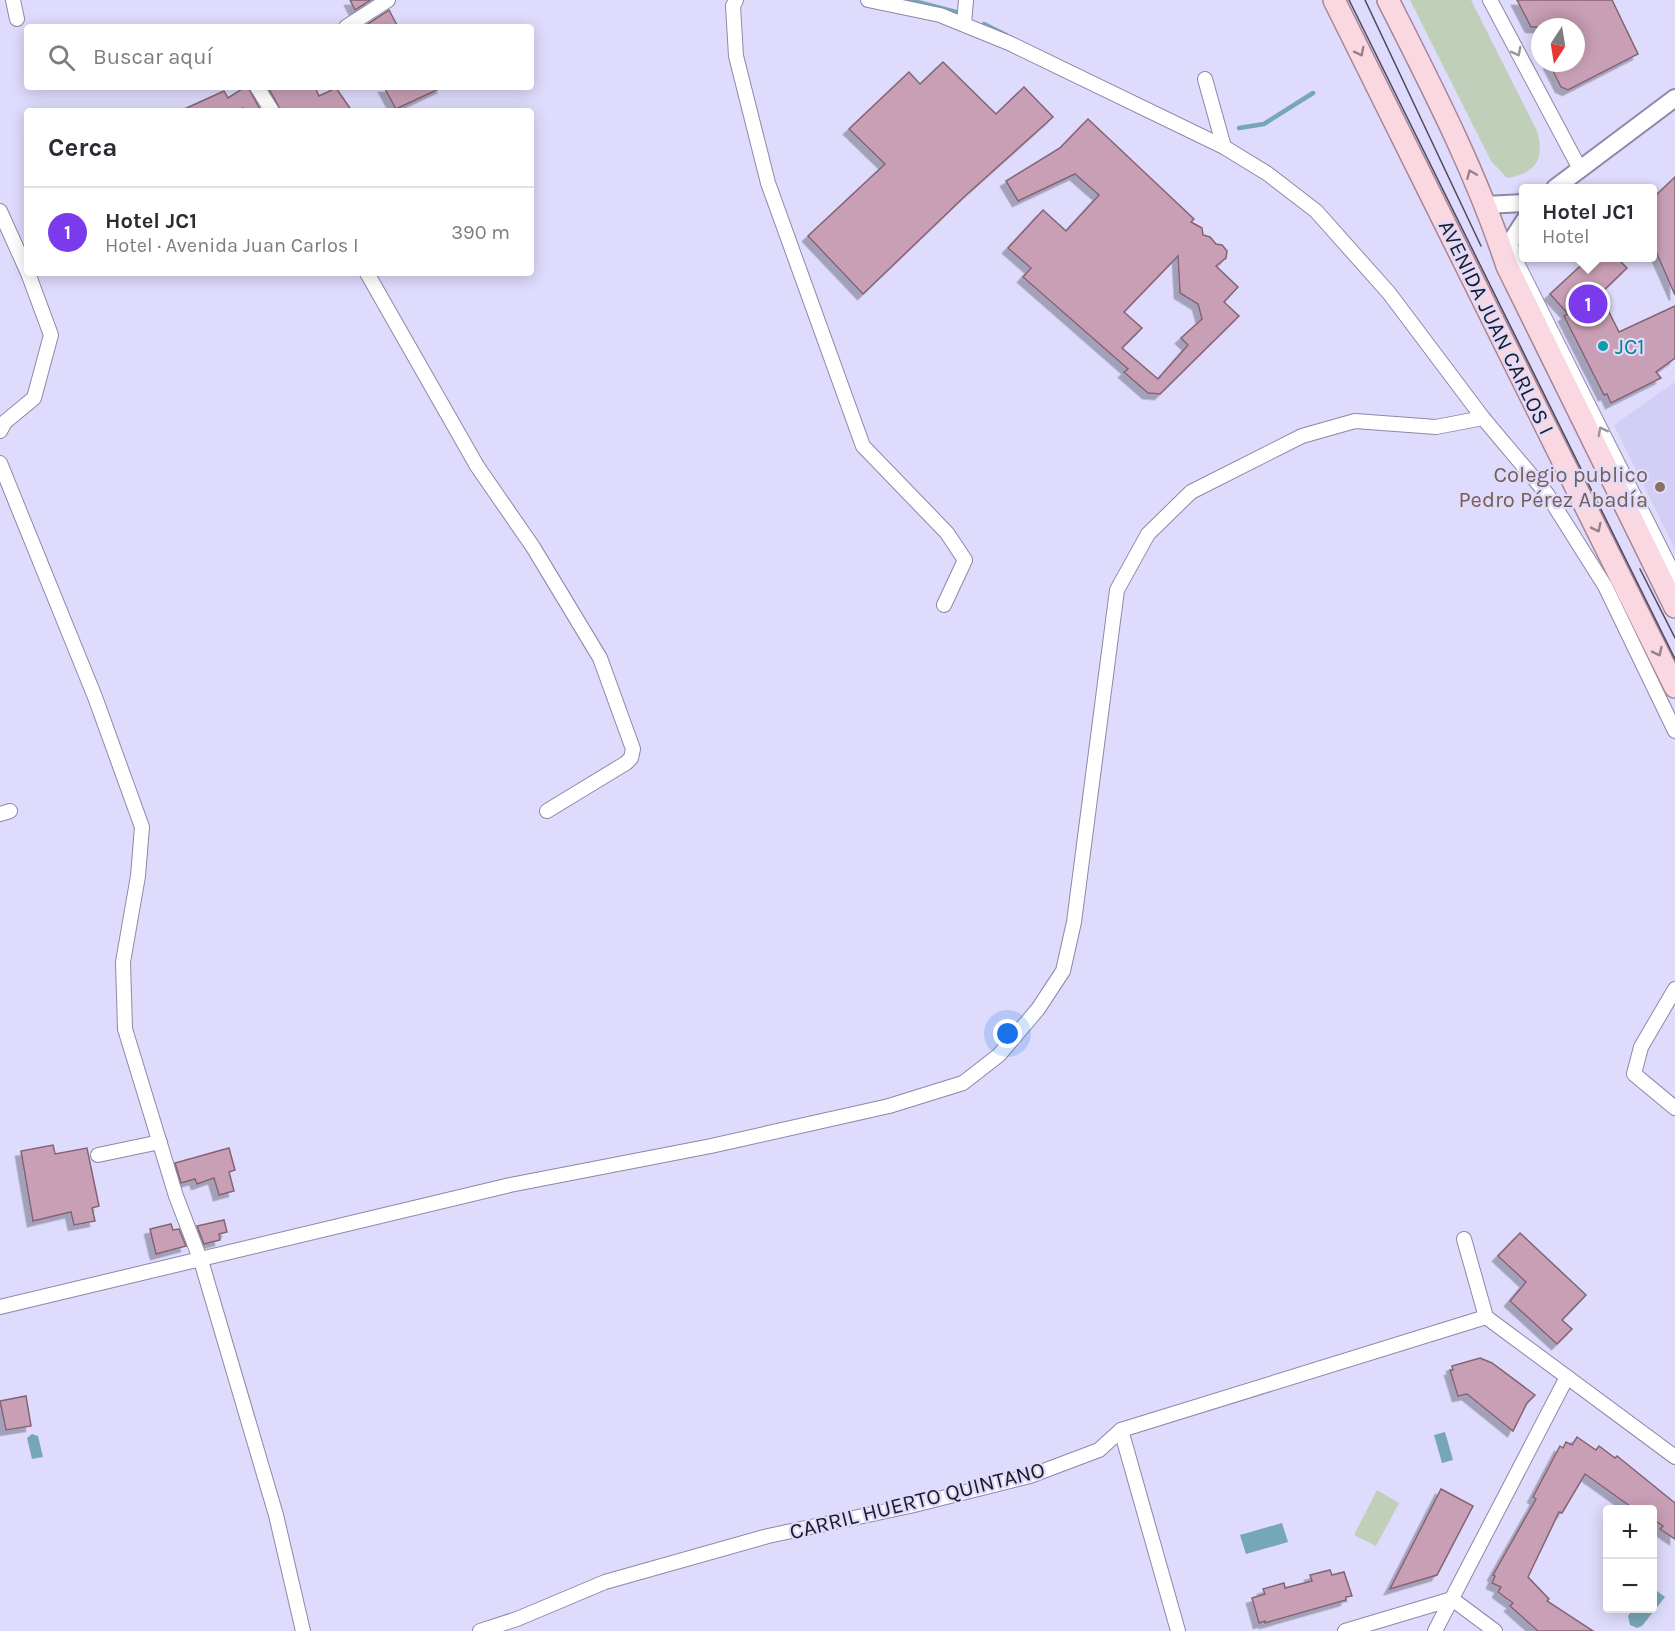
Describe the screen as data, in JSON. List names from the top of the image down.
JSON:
{
  "streets": {
    "main road": ["AVENIDA JUAN CARLOS I"],
    "street": ["CARRIL HUERTO QUINTANO"]
  },
  "places": ["JC1", "Colegio publico Pedro Pérez Abadía"],
  "north": "bottom",
  "page": {
    "search": "Buscar aquí",
    "heading": "Cerca",
    "popup": ["Hotel JC1", "Hotel"],
    "list": [
      {
        "mark": "1",
        "name": "Hotel JC1",
        "note": "Hotel · Avenida Juan Carlos I",
        "value": "390 m"
      }
    ],
    "pins": "1",
    "map_buttons": ["+", "−"]
  }
}
